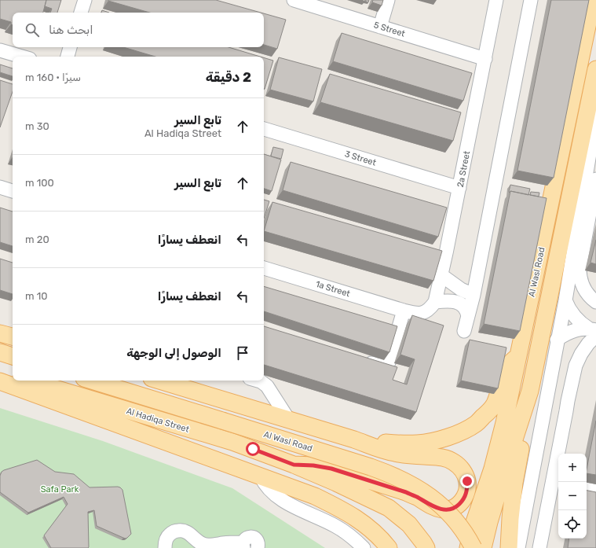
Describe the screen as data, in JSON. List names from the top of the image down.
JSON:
{
  "streets": {
    "main road": ["Al Wasl Road", "Al Hadiqa Street"],
    "street": [
      "5 Street",
      "3 Street",
      "2a Street",
      "1a Street"
    ]
  },
  "crossings": [
    ["5 Street", "2a Street"],
    ["3 Street", "2a Street"]
  ],
  "parks": ["Safa Park"],
  "page": {
    "search": "ابحث هنا",
    "heading": ["2 دقيقة", "سيرًا · 160 m"],
    "list": [
      ["تابع السير", "Al Hadiqa Street", "30 m"],
      ["تابع السير", "100 m"],
      ["انعطف يسارًا", "20 m"],
      ["انعطف يسارًا", "10 m"],
      "الوصول إلى الوجهة"
    ],
    "map_buttons": ["+", "−"]
  }
}
